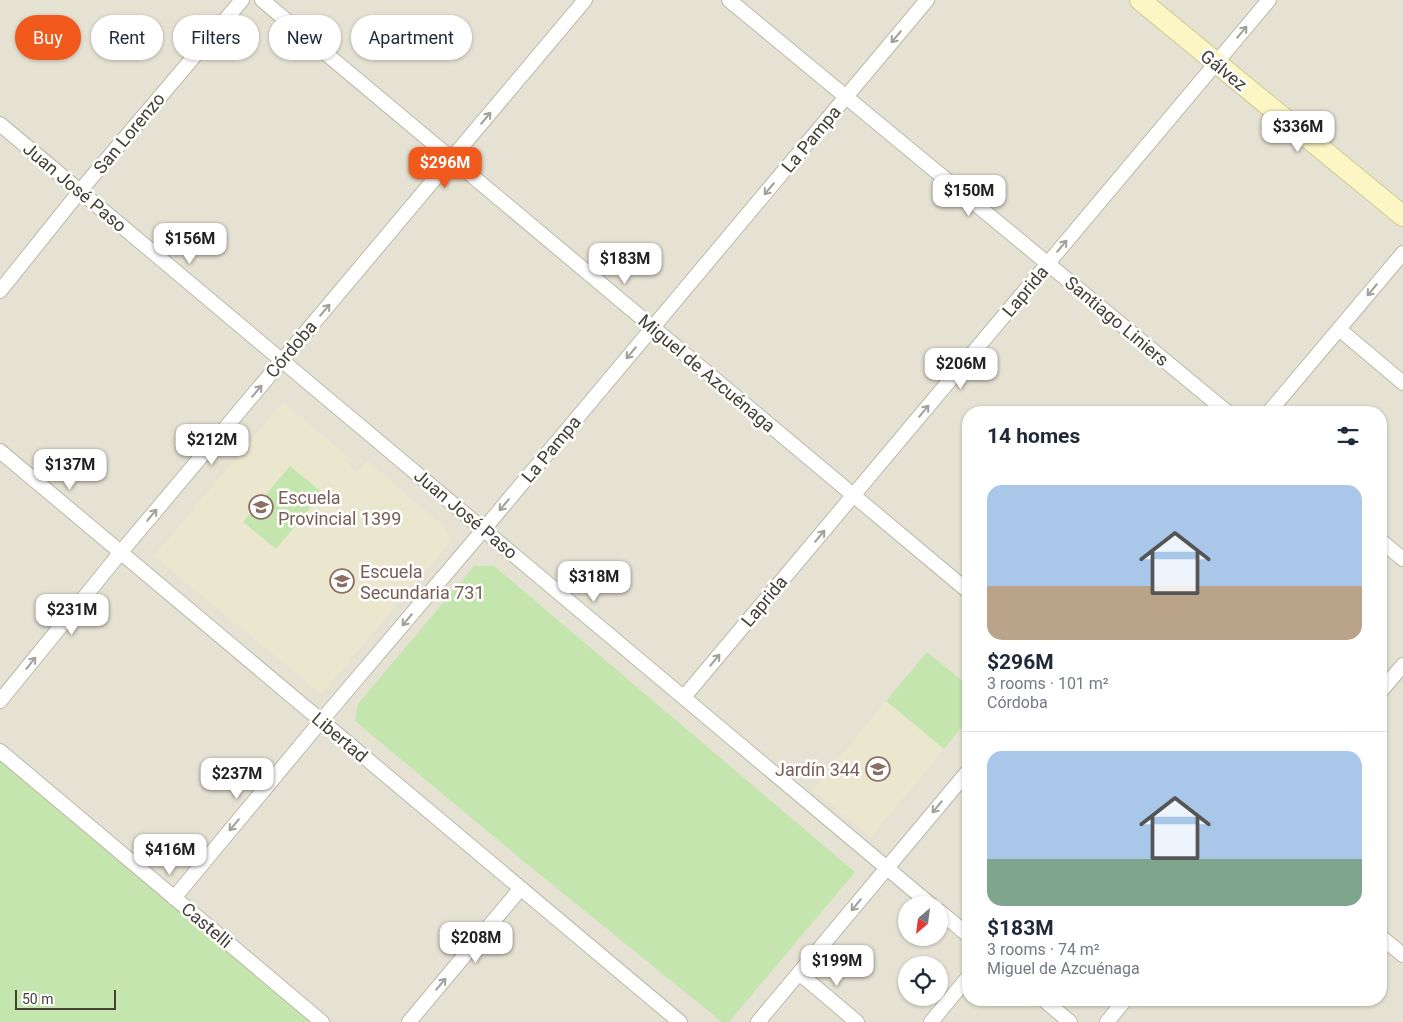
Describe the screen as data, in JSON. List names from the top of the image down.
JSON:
{
  "streets": {
    "main road": ["Gálvez"],
    "street": [
      "San Lorenzo",
      "La Pampa",
      "Juan José Paso",
      "Laprida",
      "Santiago Liniers",
      "Córdoba",
      "Miguel de Azcuénaga",
      "Libertad",
      "Castelli"
    ]
  },
  "crossings": [
    ["Gálvez", "Laprida"],
    ["San Lorenzo", "Juan José Paso"],
    ["La Pampa", "Juan José Paso"],
    ["La Pampa", "Santiago Liniers"],
    ["La Pampa", "Miguel de Azcuénaga"],
    ["La Pampa", "Libertad"],
    ["La Pampa", "Castelli"],
    ["Juan José Paso", "Laprida"],
    ["Juan José Paso", "Córdoba"],
    ["Laprida", "Santiago Liniers"],
    ["Laprida", "Miguel de Azcuénaga"],
    ["Córdoba", "Miguel de Azcuénaga"],
    ["Córdoba", "Libertad"]
  ],
  "one_way": ["La Pampa", "Laprida", "Córdoba"],
  "places": {
    "school or university": ["Escuela Provincial 1399", "Escuela Secundaria 731", "Jardín 344"]
  },
  "scale_bar": "50 m",
  "north": "bottom left",
  "page": {
    "chip": [
      "Buy",
      "Rent",
      "Filters",
      "New",
      "Apartment"
    ],
    "price": [
      "$336M",
      "$296M",
      "$150M",
      "$156M",
      "$183M",
      "$206M",
      "$212M",
      "$137M",
      "$318M",
      "$231M",
      "$237M",
      "$416M",
      "$208M",
      "$199M"
    ],
    "heading": "14 homes",
    "list": [
      {
        "name": "$296M",
        "note": "3 rooms · 101 m² · Córdoba"
      },
      {
        "name": "$183M",
        "note": "3 rooms · 74 m² · Miguel de Azcuénaga"
      }
    ],
    "scale": "50 m"
  }
}
